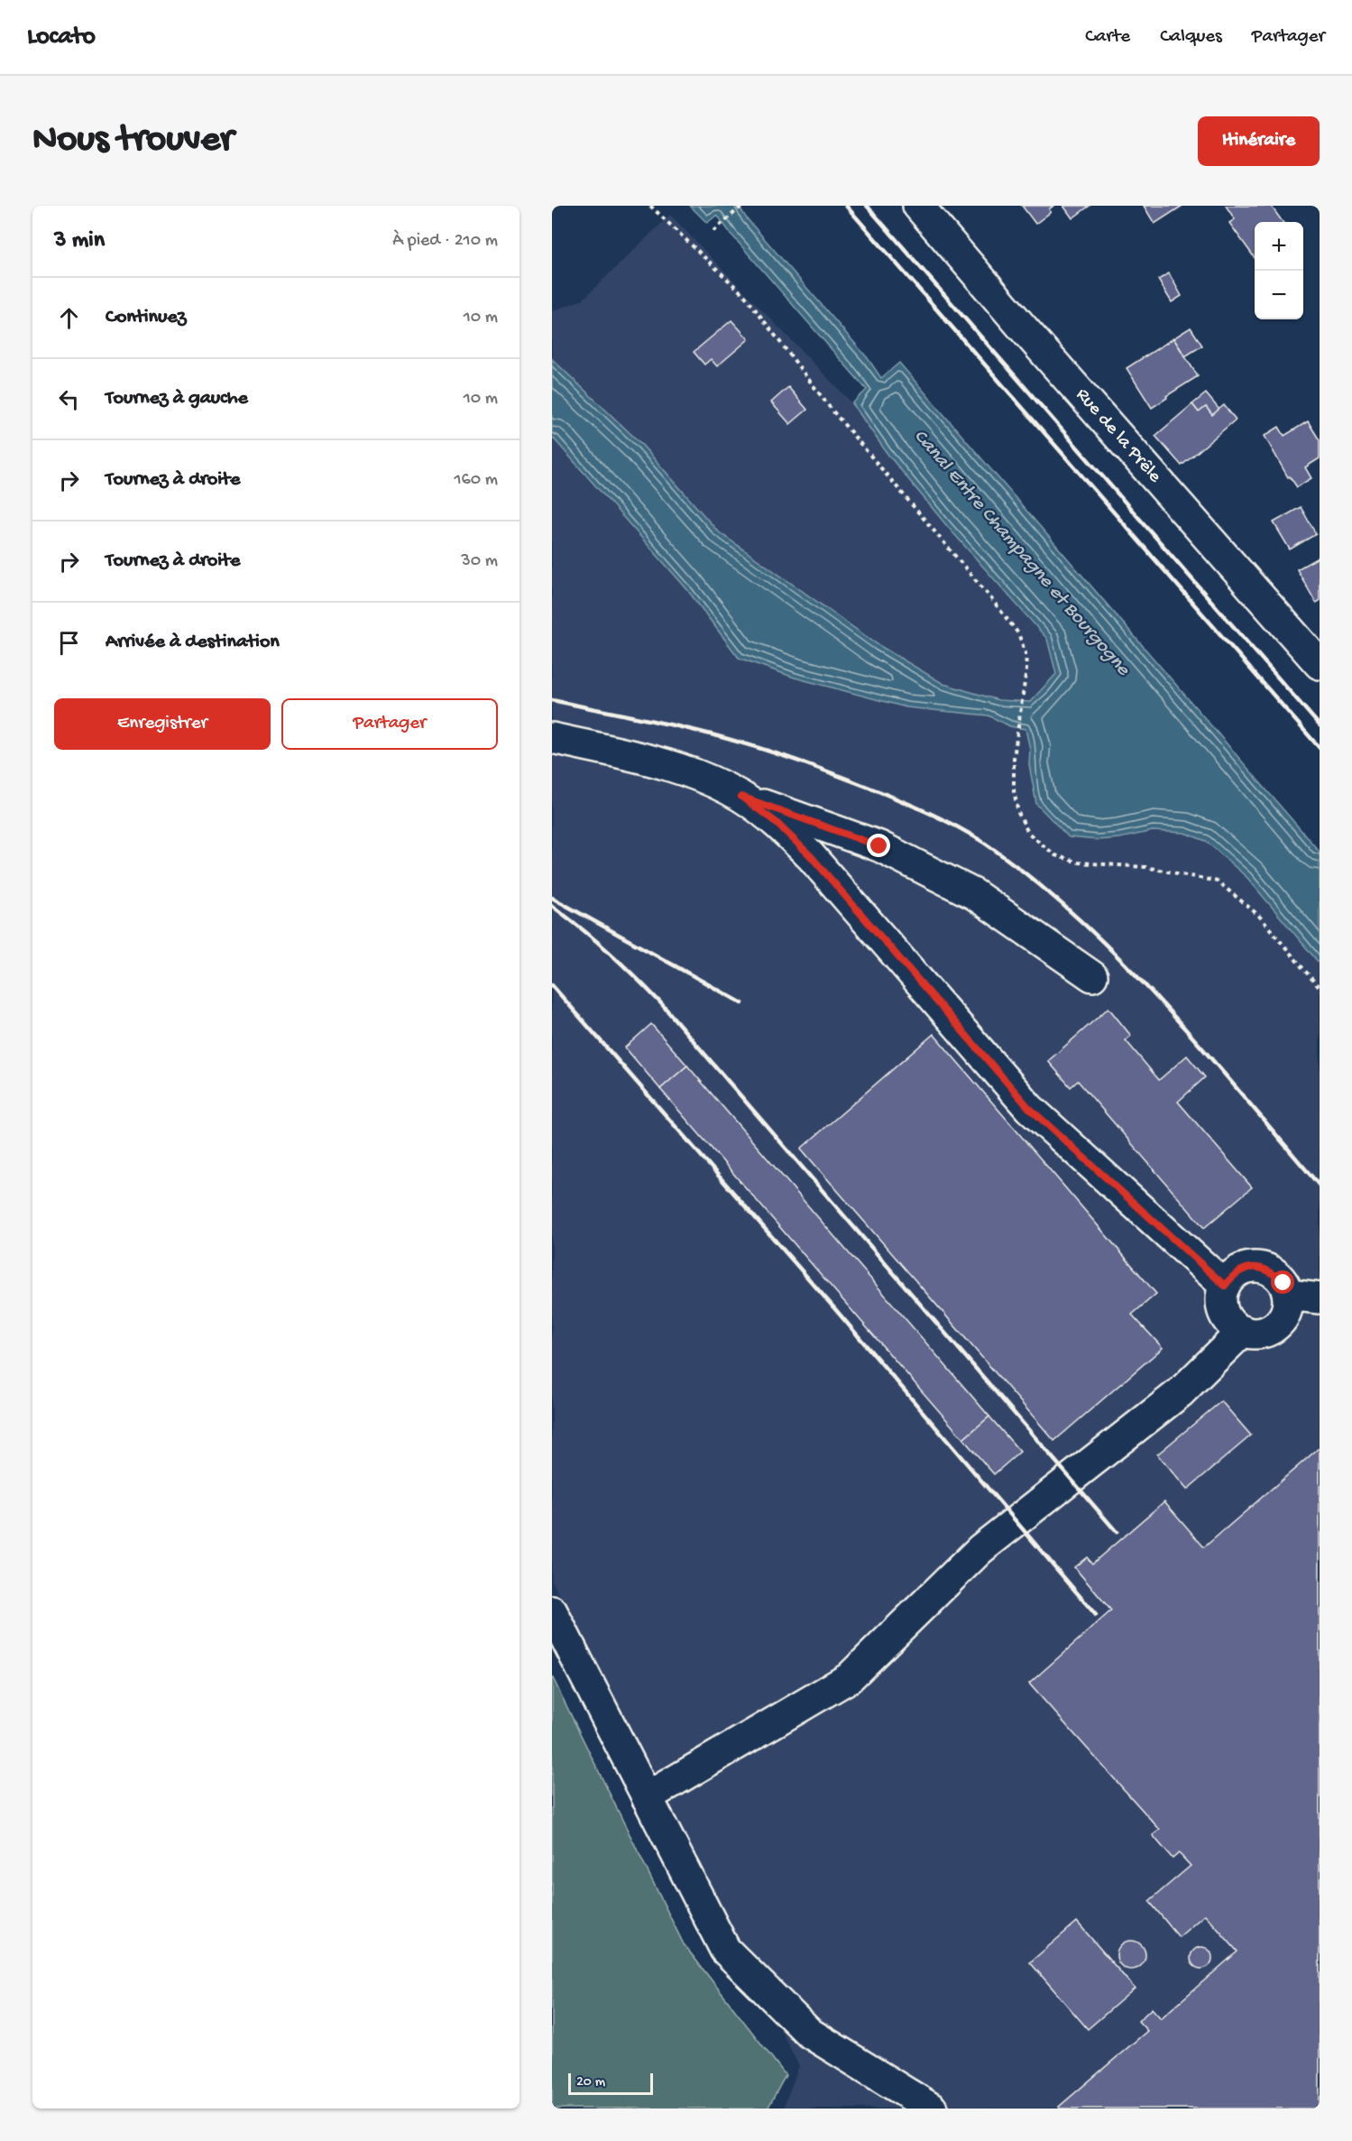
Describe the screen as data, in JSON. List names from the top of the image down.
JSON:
{
  "streets": {
    "street": ["Rue de la Prêle"]
  },
  "water": ["Canal Entre Champagne et Bourgogne"],
  "scale_bar": "20 m",
  "page": {
    "header": "Locato",
    "nav": ["Carte", "Calques", "Partager"],
    "buttons": [
      "Itinéraire",
      ["Enregistrer", "Partager"]
    ],
    "title": "Nous trouver",
    "heading": ["3 min", "À pied · 210 m"],
    "map_buttons": ["+", "−"],
    "list": [
      ["Continuez", "10 m"],
      ["Tournez à gauche", "10 m"],
      ["Tournez à droite", "160 m"],
      ["Tournez à droite", "30 m"],
      "Arrivée à destination"
    ],
    "scale": "20 m"
  }
}
